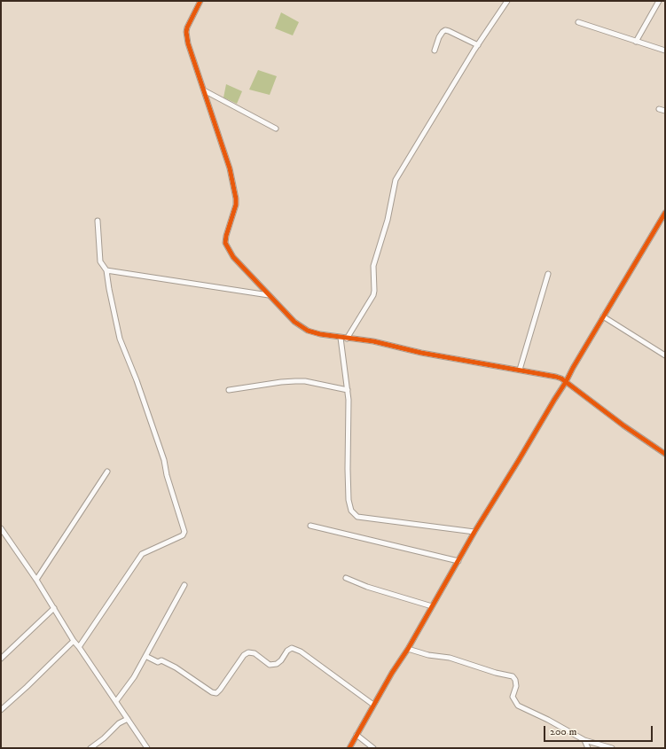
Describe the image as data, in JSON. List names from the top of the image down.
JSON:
{
  "scale_bar": "200 m"
}
